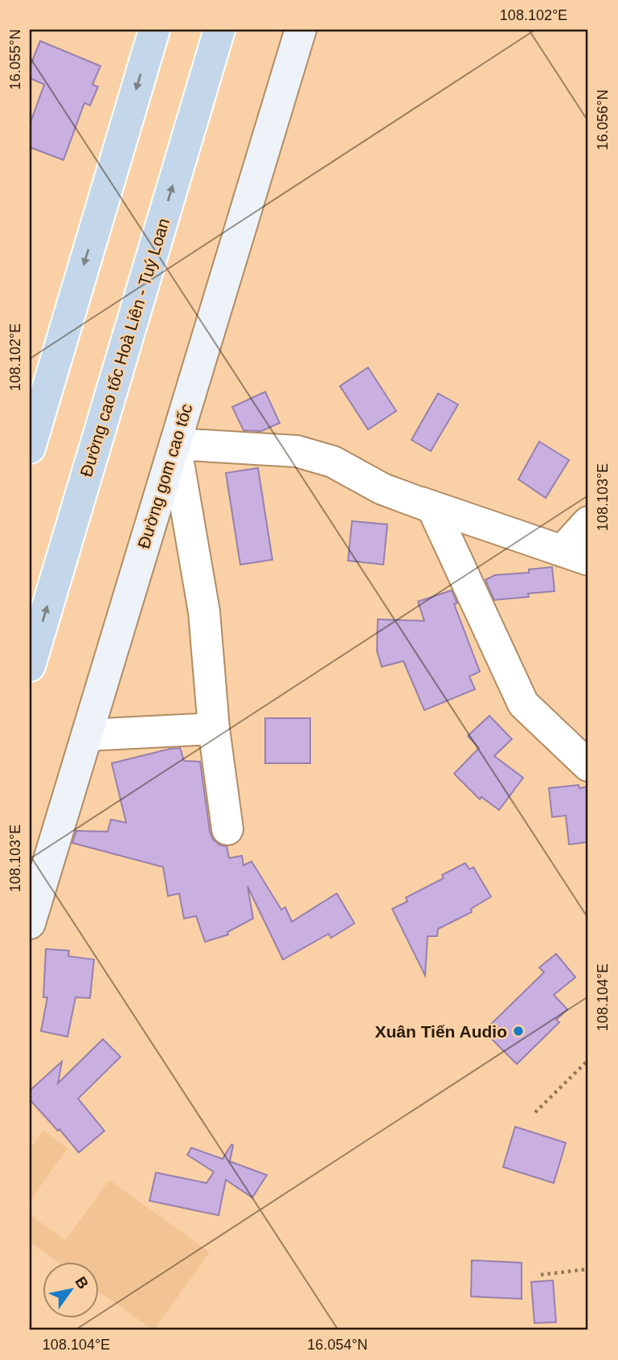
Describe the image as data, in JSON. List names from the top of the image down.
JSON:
{
  "streets": {
    "highway": ["Đường cao tốc Hoà Liên - Tuý Loan"],
    "main road": ["Đường gom cao tốc"]
  },
  "places": ["Xuân Tiến Audio"],
  "north": "top right",
  "coordinates": [
    "108.102°E",
    "16.055°N",
    "16.056°N",
    "108.103°E",
    "108.104°E",
    "16.054°N"
  ]
}
